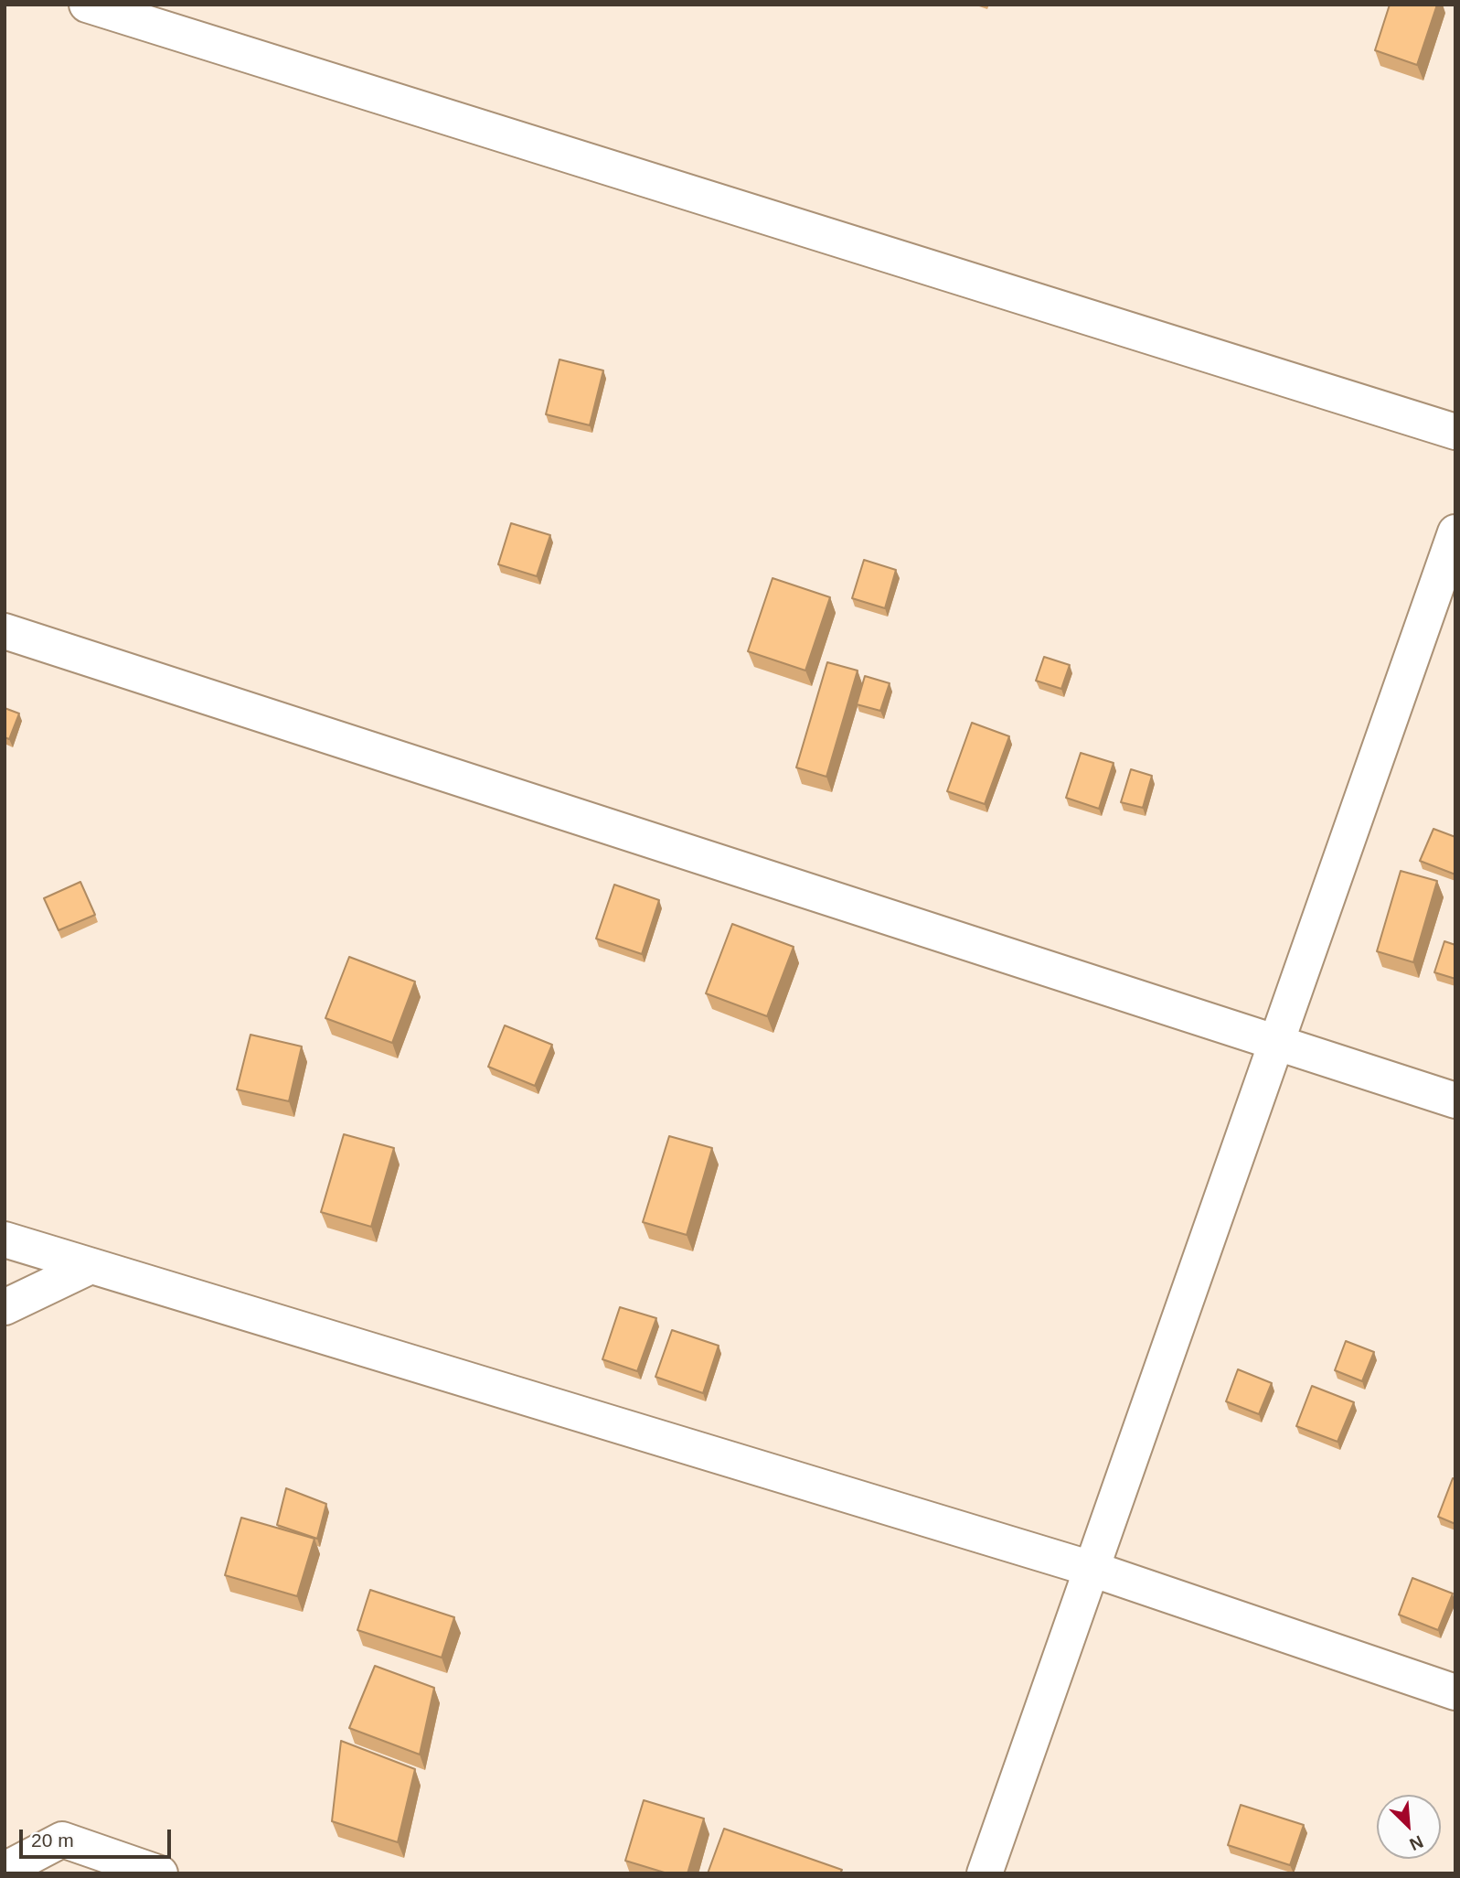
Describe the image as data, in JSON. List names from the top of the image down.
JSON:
{
  "scale_bar": "20 m",
  "north": "bottom right"
}
